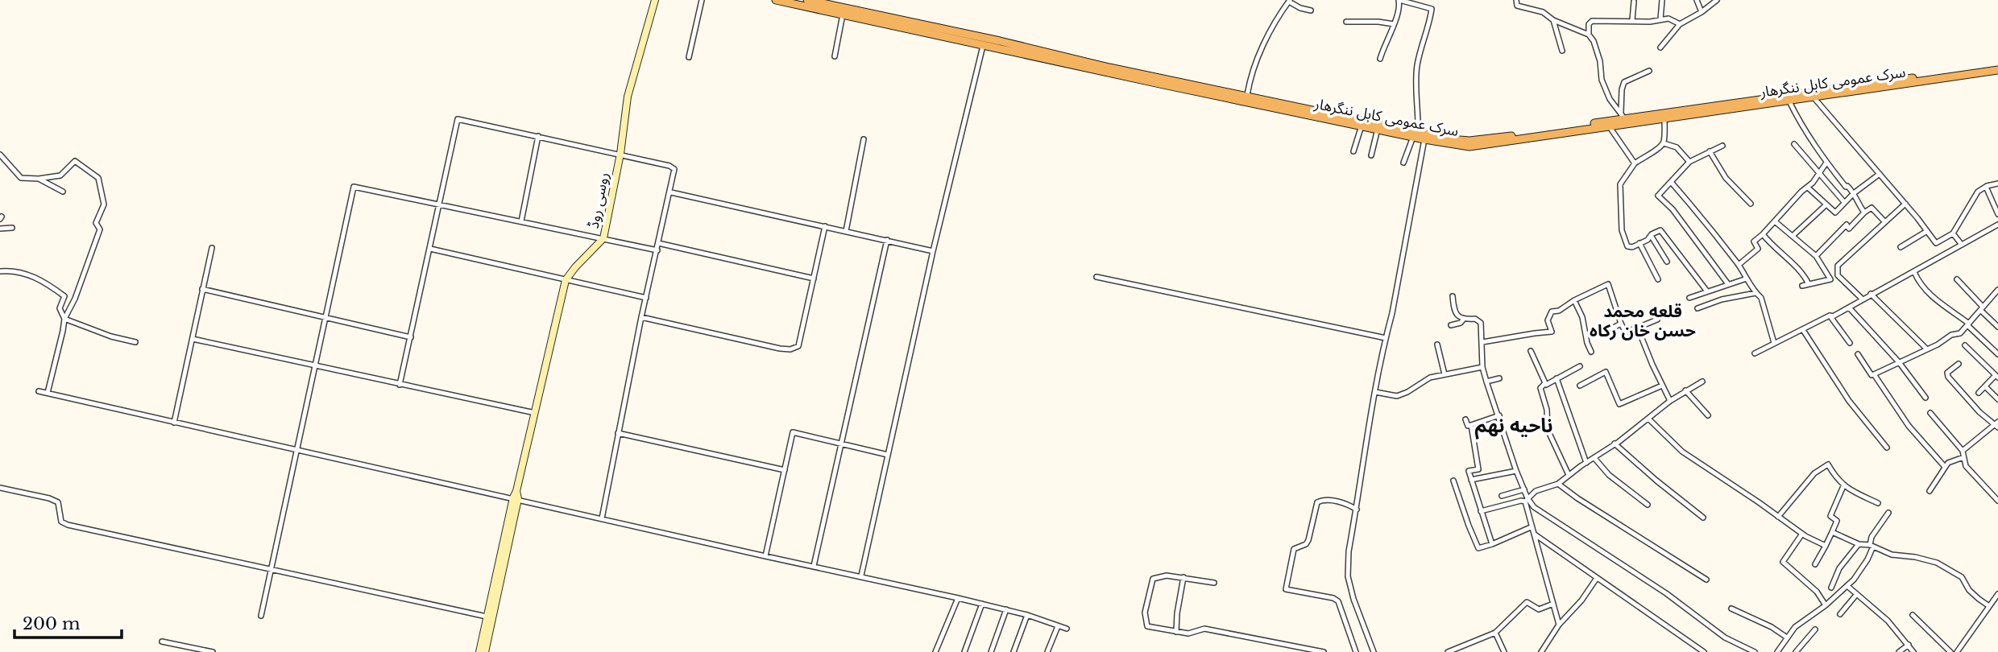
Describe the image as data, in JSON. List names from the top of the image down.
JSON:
{
  "streets": {
    "highway": ["سرک عمومی کابل ننگرهار"],
    "main road": ["روسی روڈ"]
  },
  "districts": ["قلعه محمد حسن خان رکاه", "ناحیه نهم"],
  "scale_bar": "200 m"
}
